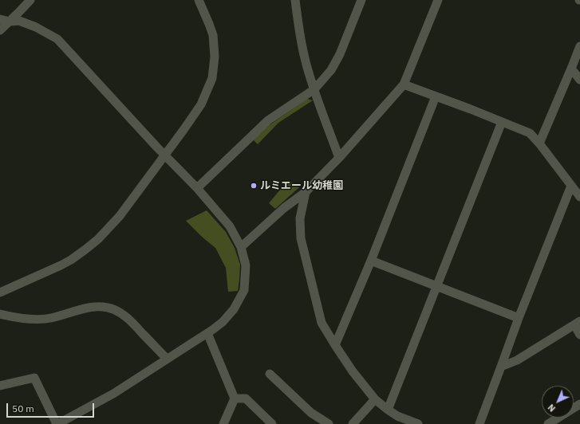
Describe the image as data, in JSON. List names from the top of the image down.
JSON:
{
  "places": ["ルミエール幼稚園"],
  "scale_bar": "50 m",
  "north": "bottom left"
}
